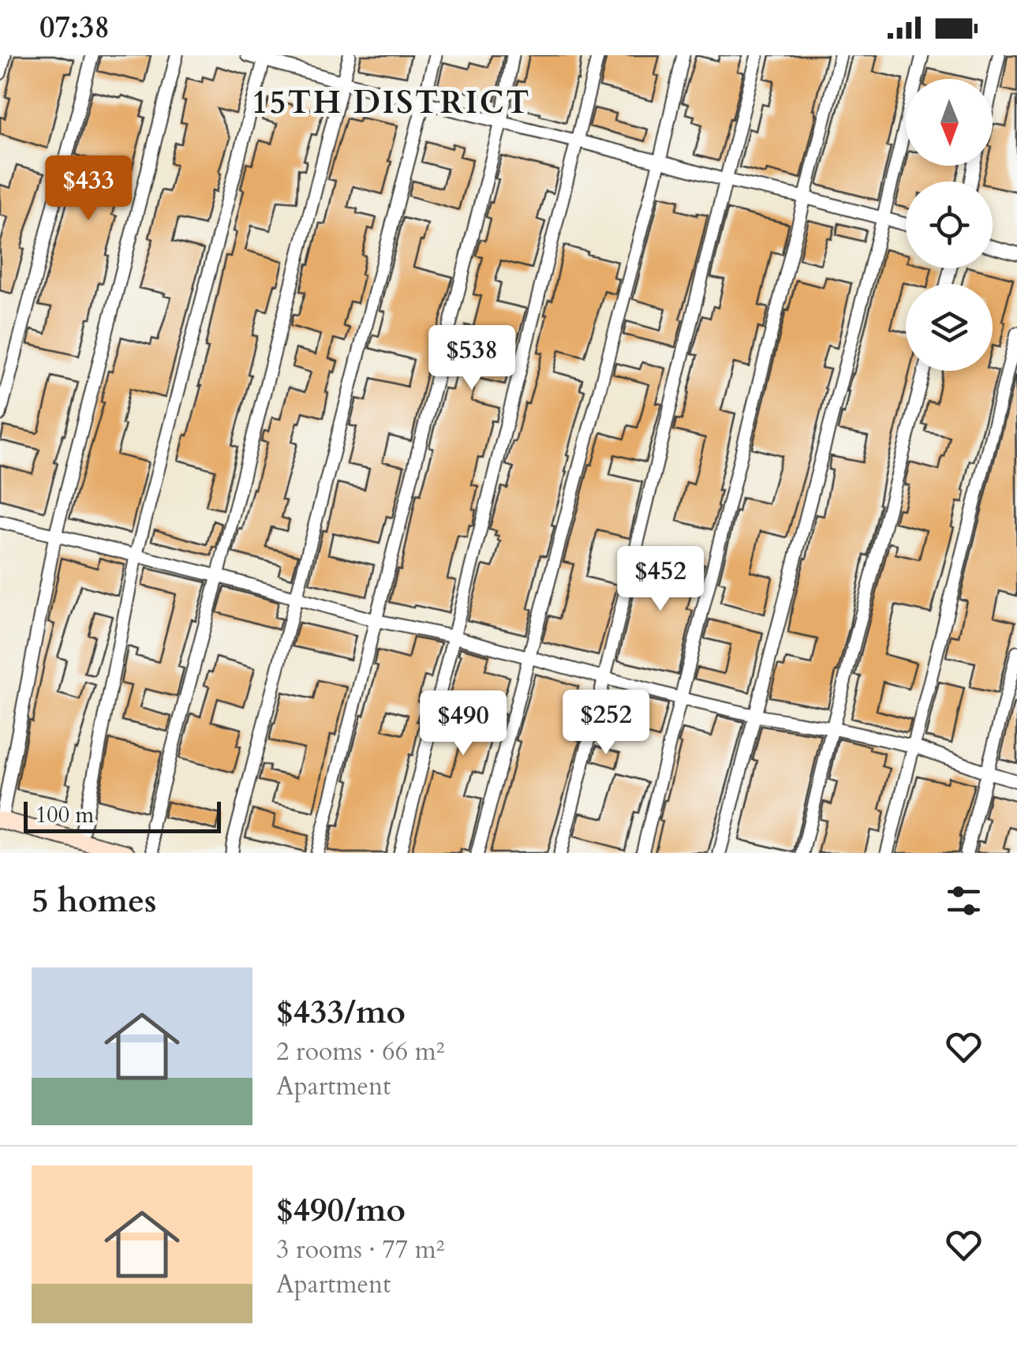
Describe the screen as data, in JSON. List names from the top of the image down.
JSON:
{
  "districts": ["15TH DISTRICT"],
  "scale_bar": "100 m",
  "north": "bottom",
  "page": {
    "status": "07:38",
    "price": [
      "$433",
      "$538",
      "$452",
      "$252",
      "$490"
    ],
    "scale": "100 m",
    "heading": "5 homes",
    "list": [
      {
        "name": "$433/mo",
        "note": "2 rooms · 66 m² · Apartment"
      },
      {
        "name": "$490/mo",
        "note": "3 rooms · 77 m² · Apartment"
      }
    ]
  }
}
